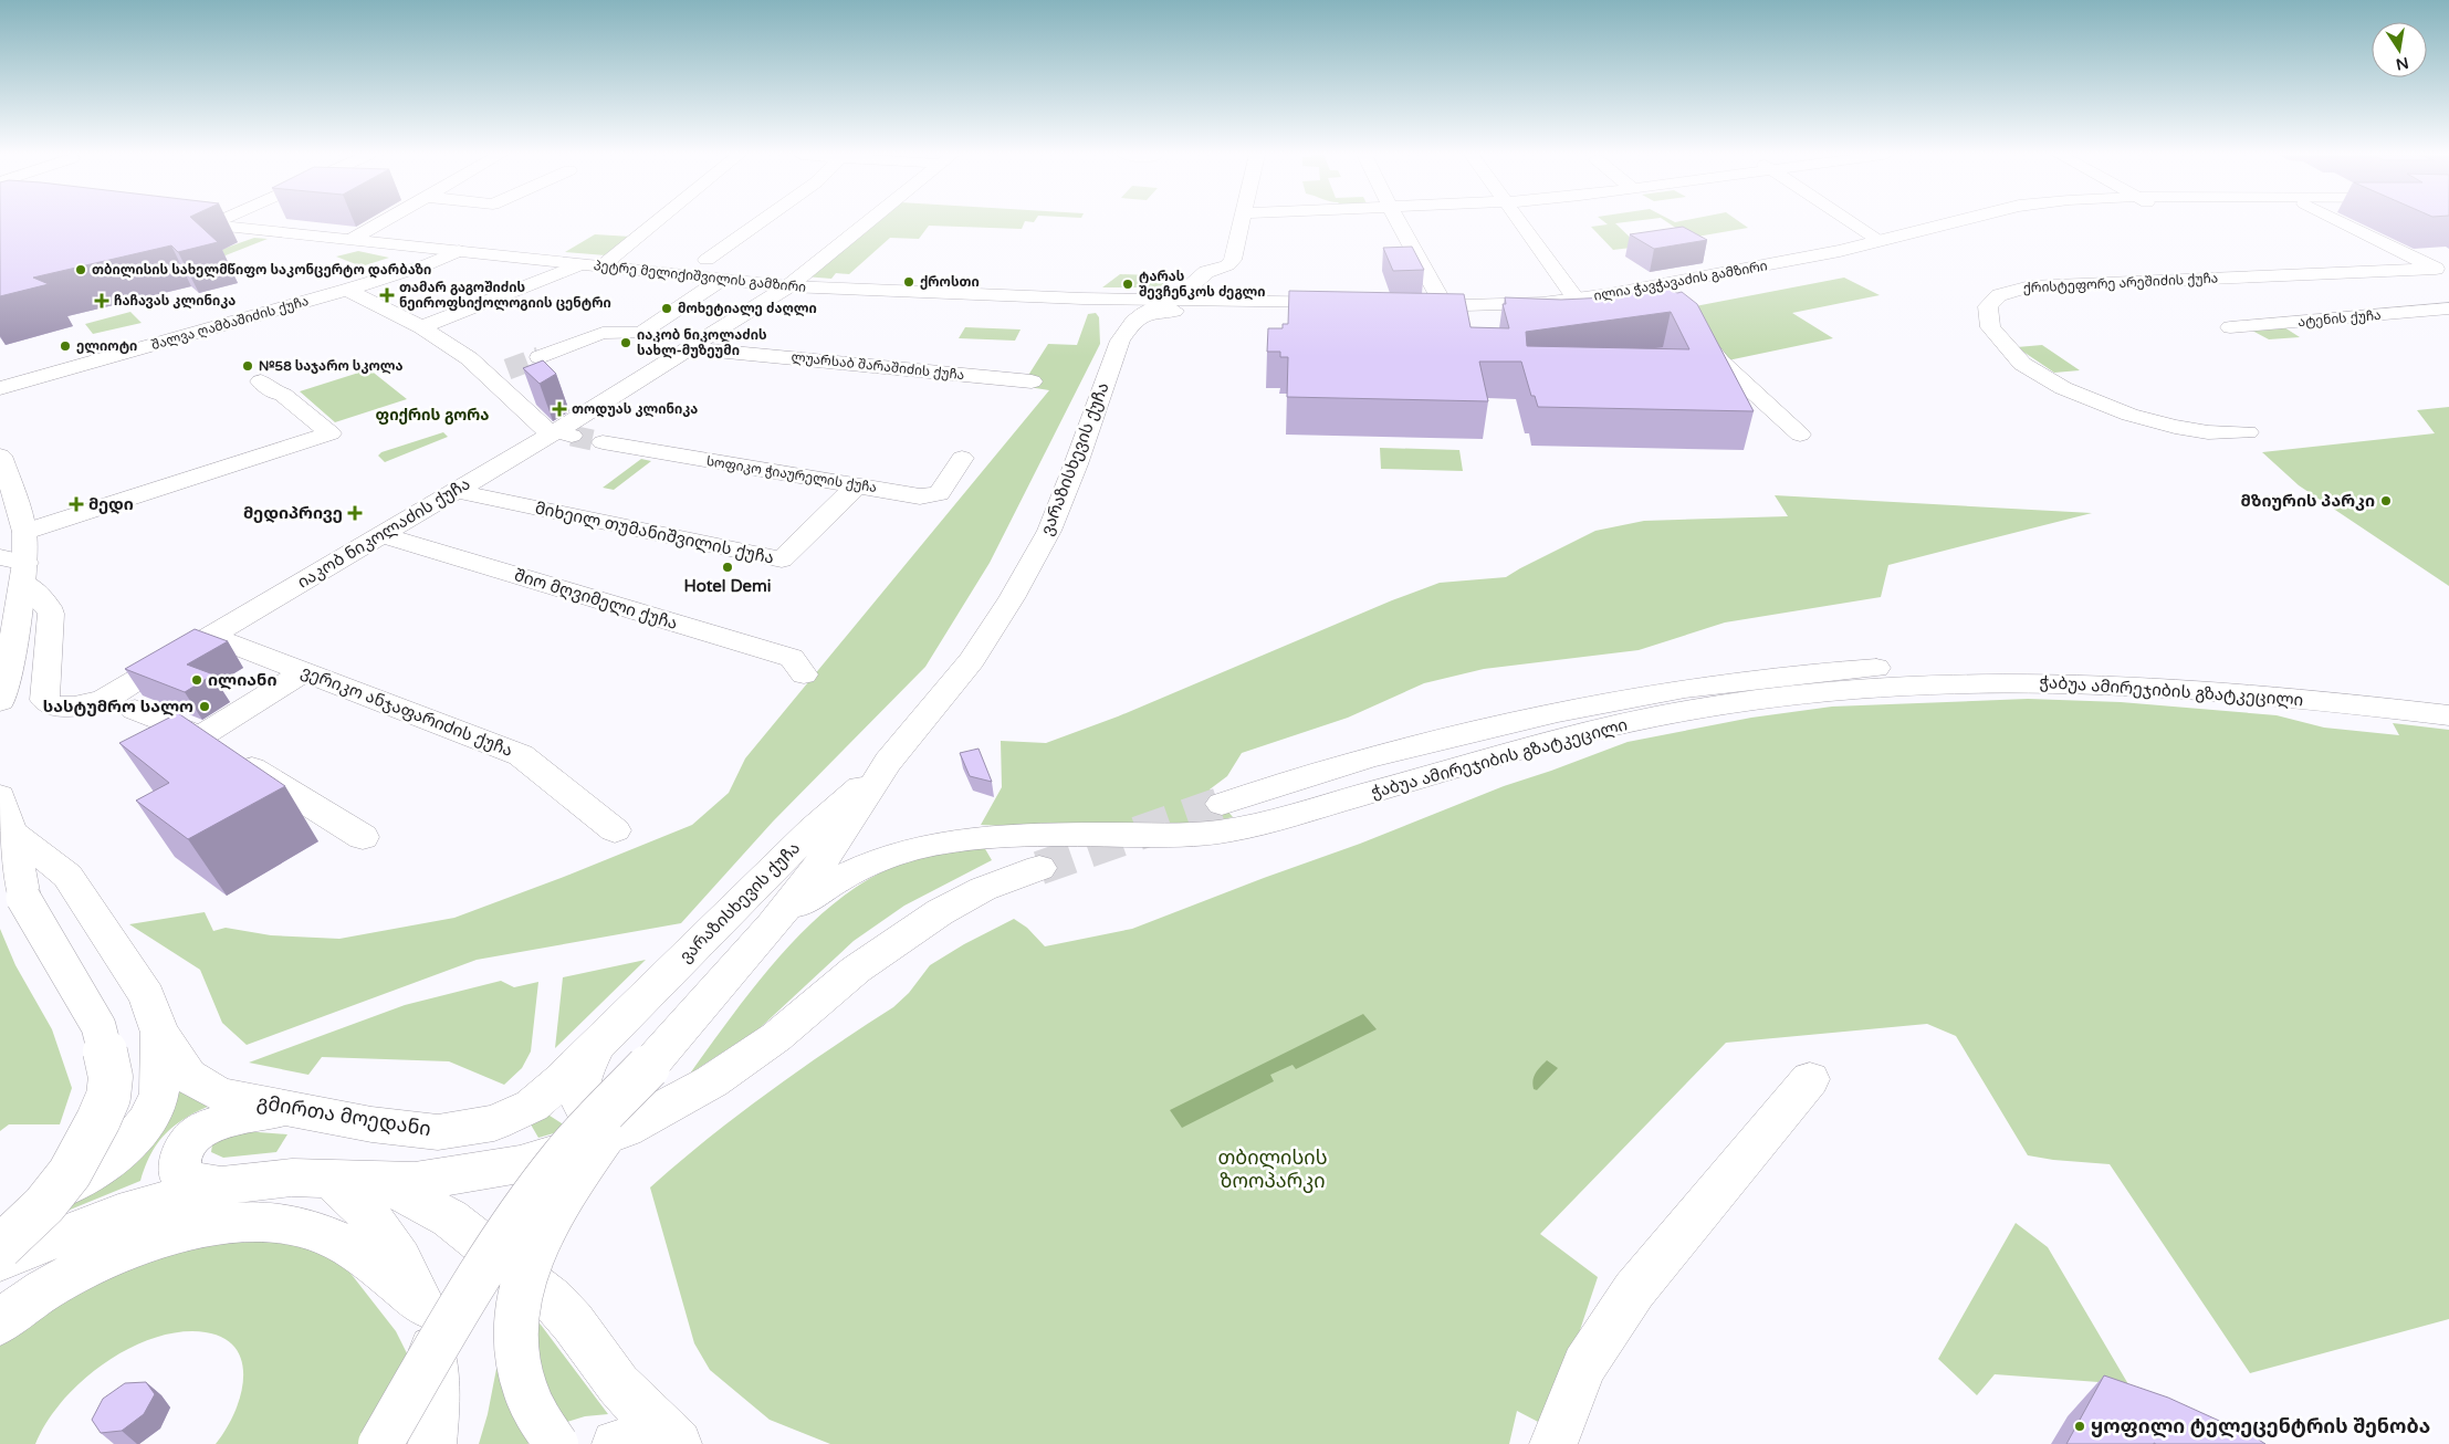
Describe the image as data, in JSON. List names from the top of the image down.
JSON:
{
  "streets": {
    "street": [
      "პეტრე მელიქიშვილის გამზირი",
      "ილია ჭავჭავაძის გამზირი",
      "ქრისტეფორე არეშიძის ქუჩა",
      "ატენის ქუჩა",
      "შალვა ღამბაშიძის ქუჩა",
      "ლუარსაბ შარაშიძის ქუჩა",
      "ვარაზისხევის ქუჩა",
      "სოფიკო ჭიაურელის ქუჩა",
      "იაკობ ნიკოლაძის ქუჩა",
      "მიხეილ თუმანიშვილის ქუჩა",
      "შიო მღვიმელი ქუჩა",
      "ჭაბუა ამირეჯიბის გზატკეცილი",
      "ვერიკო ანჯაფარიძის ქუჩა",
      "გმირთა მოედანი"
    ]
  },
  "crossings": [
    ["პეტრე მელიქიშვილის გამზირი", "შალვა ღამბაშიძის ქუჩა"],
    ["პეტრე მელიქიშვილის გამზირი", "ვარაზისხევის ქუჩა"],
    ["პეტრე მელიქიშვილის გამზირი", "იაკობ ნიკოლაძის ქუჩა"],
    ["ლუარსაბ შარაშიძის ქუჩა", "იაკობ ნიკოლაძის ქუჩა"],
    ["ვარაზისხევის ქუჩა", "ჭაბუა ამირეჯიბის გზატკეცილი"],
    ["ვარაზისხევის ქუჩა", "გმირთა მოედანი"],
    ["სოფიკო ჭიაურელის ქუჩა", "მიხეილ თუმანიშვილის ქუჩა"],
    ["იაკობ ნიკოლაძის ქუჩა", "მიხეილ თუმანიშვილის ქუჩა"],
    ["იაკობ ნიკოლაძის ქუჩა", "შიო მღვიმელი ქუჩა"],
    ["იაკობ ნიკოლაძის ქუჩა", "ვერიკო ანჯაფარიძის ქუჩა"]
  ],
  "districts": ["ფიქრის გორა"],
  "parks": ["თბილისის ზოოპარკი"],
  "places": {
    "other": [
      "თბილისის სახელმწიფო საკონცერტო დარბაზი",
      "ქროსთი",
      "ტარას შევჩენკოს ძეგლი",
      "მოხეტიალე ძაღლი",
      "იაკობ ნიკოლაძის სახლ-მუზეუმი",
      "ელიოტი",
      "№58 საჯარო სკოლა",
      "მზიურის პარკი",
      "Hotel Demi",
      "ილიანი",
      "სასტუმრო სალო",
      "ყოფილი ტელეცენტრის შენობა"
    ],
    "health": [
      "თამარ გაგოშიძის ნეიროფსიქოლოგიის ცენტრი",
      "ჩაჩავას კლინიკა",
      "თოდუას კლინიკა",
      "მედი",
      "მედიპრივე"
    ]
  },
  "north": "bottom"
}
